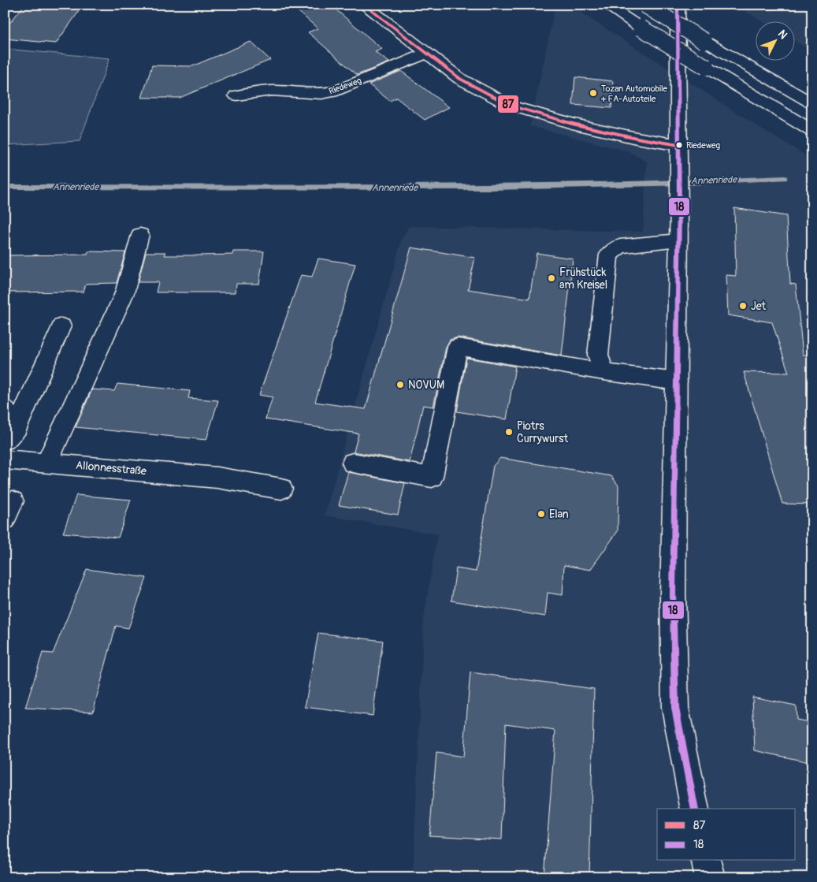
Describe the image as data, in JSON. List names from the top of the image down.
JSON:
{
  "streets": {
    "main road": ["Riedeweg", "Allonnesstraße"]
  },
  "water": ["Annenriede"],
  "places": [
    "Tozan Automobile + FA-Autoteile",
    "Riedeweg",
    "Frühstück am Kreisel",
    "Jet",
    "NOVUM",
    "Piotrs Currywurst",
    "Elan"
  ],
  "lines": ["transit line 87", "transit line 18"],
  "legend": ["87", "18"],
  "north": "top right"
}
